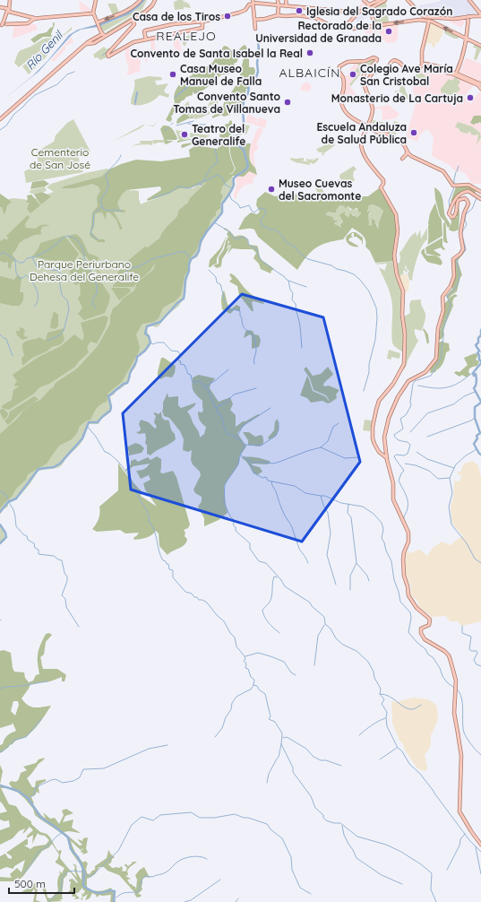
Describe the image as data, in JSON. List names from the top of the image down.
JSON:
{
  "districts": ["REALEJO", "ALBAICÍN"],
  "water": ["Río Genil"],
  "parks": ["Cementerio de San José", "Parque Periurbano Dehesa del Generalife"],
  "places": [
    "Iglesia del Sagrado Corazón",
    "Casa de los Tiros",
    "Rectorado de la Universidad de Granada",
    "Convento de Santa Isabel la Real",
    "Casa Museo Manuel de Falla",
    "Colegio Ave María San Cristobal",
    "Monasterio de La Cartuja",
    "Convento Santo Tomas de Villanueva",
    "Escuela Andaluza de Salud Pública",
    "Teatro del Generalife",
    "Museo Cuevas del Sacromonte"
  ],
  "scale_bar": "500 m"
}
